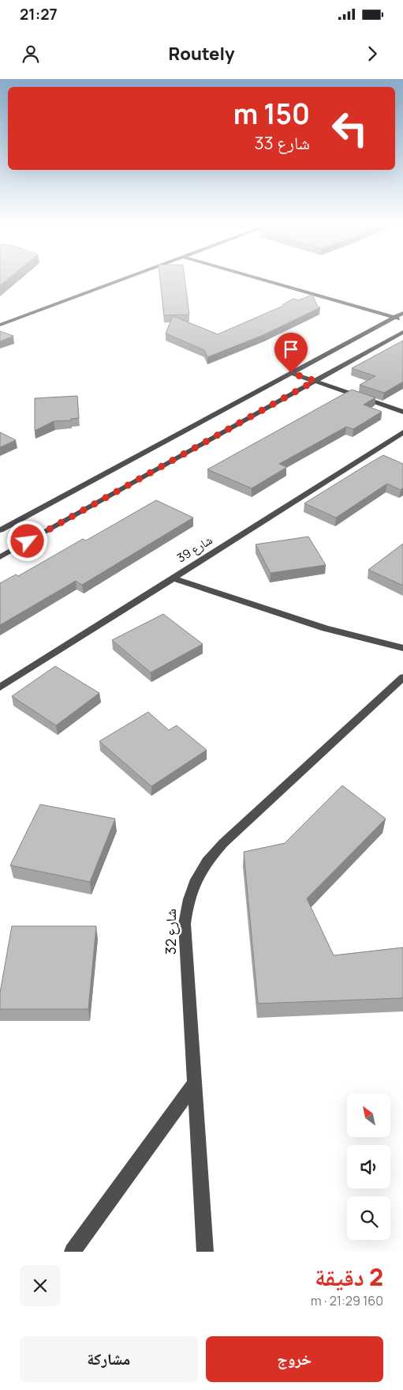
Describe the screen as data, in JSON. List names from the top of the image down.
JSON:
{
  "streets": {
    "street": ["شارع 39", "شارع 32"]
  },
  "north": "top left",
  "page": {
    "status": "21:27",
    "header": "Routely",
    "turn": ["150 m", "شارع 33"],
    "heading": ["2 دقيقة", "160 m · 21:29"],
    "buttons": ["خروج", "مشاركة"]
  }
}
